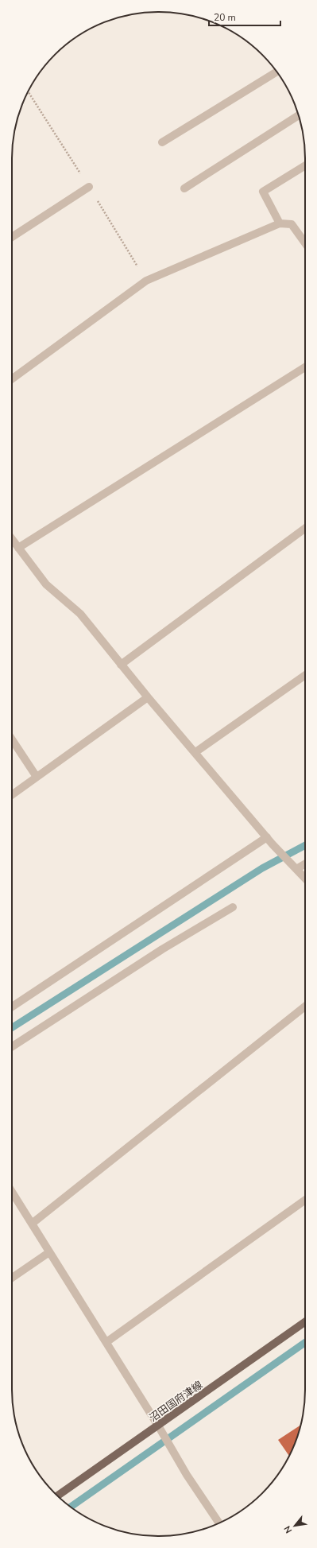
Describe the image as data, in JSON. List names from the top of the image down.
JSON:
{
  "streets": {
    "main road": ["沼田国府津線"]
  },
  "scale_bar": "20 m",
  "north": "bottom left"
}
